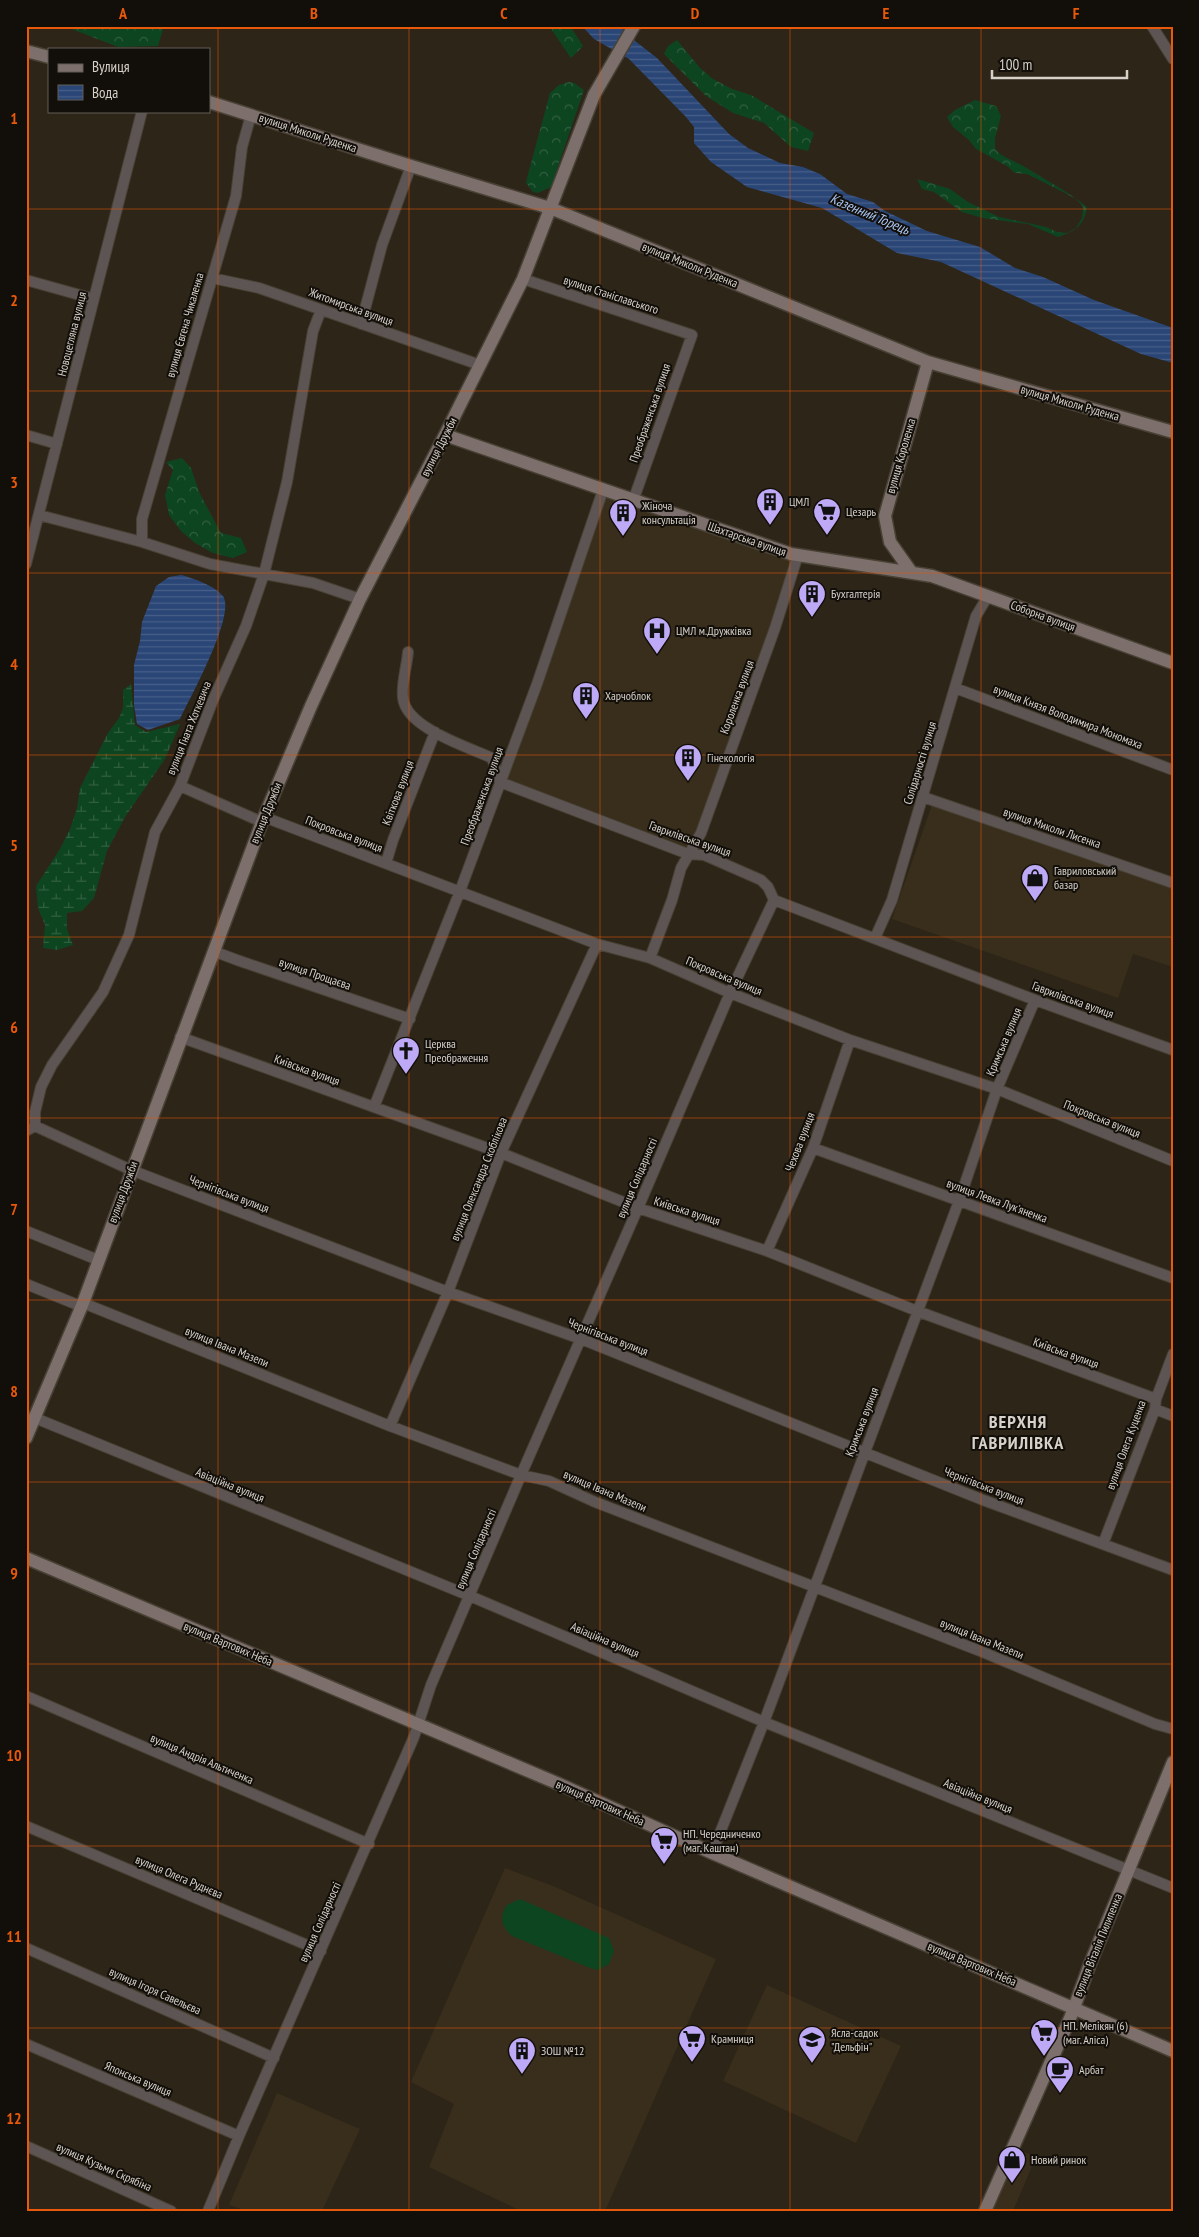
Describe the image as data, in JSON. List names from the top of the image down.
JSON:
{
  "streets": {
    "street": [
      "вулиця Миколи Руденка",
      "вулиця Станіславського",
      "Житомирська вулиця",
      "вулиця Євгена Чикаленка",
      "Новоцегляна вулиця",
      "Преображенська вулиця",
      "вулиця Дружби",
      "вулиця Короленка",
      "Шахтарська вулиця",
      "Соборна вулиця",
      "Короленка вулиця",
      "вулиця Князя Володимира Мономаха",
      "вулиця Гната Хоткевича",
      "Солідарності вулиця",
      "Квіткова вулиця",
      "вулиця Миколи Лисенка",
      "Покровська вулиця",
      "Гаврилівська вулиця",
      "вулиця Прощаєва",
      "Кримська вулиця",
      "Київська вулиця",
      "Чехова вулиця",
      "вулиця Солідарності",
      "вулиця Олександра Скоблікова",
      "Чернігівська вулиця",
      "вулиця Левка Лук'яненка",
      "вулиця Івана Мазепи",
      "вулиця Олега Куценка",
      "Авіаційна вулиця",
      "вулиця Вартових Неба",
      "вулиця Андрія Альтиченка",
      "вулиця Олега Руднєва",
      "вулиця Віталія Пилипенка",
      "вулиця Ігоря Савельєва",
      "Японська вулиця",
      "вулиця Кузьми Скрябіна"
    ]
  },
  "crossings": [
    ["вулиця Миколи Руденка", "вулиця Євгена Чикаленка"],
    ["вулиця Миколи Руденка", "вулиця Дружби"],
    ["вулиця Миколи Руденка", "вулиця Короленка"],
    ["вулиця Станіславського", "Преображенська вулиця"],
    ["вулиця Станіславського", "вулиця Дружби"],
    ["Житомирська вулиця", "вулиця Євгена Чикаленка"],
    ["Житомирська вулиця", "вулиця Дружби"],
    ["Житомирська вулиця", "вулиця Гната Хоткевича"],
    ["Преображенська вулиця", "Шахтарська вулиця"],
    ["Преображенська вулиця", "Покровська вулиця"],
    ["Преображенська вулиця", "Гаврилівська вулиця"],
    ["Преображенська вулиця", "вулиця Прощаєва"],
    ["Преображенська вулиця", "Київська вулиця"],
    ["вулиця Дружби", "Шахтарська вулиця"],
    ["вулиця Дружби", "Покровська вулиця"],
    ["вулиця Дружби", "вулиця Прощаєва"],
    ["вулиця Дружби", "Київська вулиця"],
    ["вулиця Дружби", "Чернігівська вулиця"],
    ["вулиця Дружби", "вулиця Івана Мазепи"],
    ["вулиця Дружби", "Авіаційна вулиця"],
    ["вулиця Короленка", "Шахтарська вулиця"],
    ["вулиця Короленка", "Соборна вулиця"],
    ["Шахтарська вулиця", "Соборна вулиця"],
    ["Шахтарська вулиця", "Короленка вулиця"],
    ["Соборна вулиця", "Солідарності вулиця"],
    ["Короленка вулиця", "Покровська вулиця"],
    ["Короленка вулиця", "Гаврилівська вулиця"],
    ["вулиця Князя Володимира Мономаха", "Солідарності вулиця"],
    ["вулиця Гната Хоткевича", "Покровська вулиця"],
    ["вулиця Гната Хоткевича", "Чернігівська вулиця"],
    ["Солідарності вулиця", "вулиця Миколи Лисенка"],
    ["Солідарності вулиця", "Гаврилівська вулиця"],
    ["Квіткова вулиця", "Покровська вулиця"],
    ["Покровська вулиця", "Кримська вулиця"],
    ["Покровська вулиця", "Чехова вулиця"],
    ["Покровська вулиця", "вулиця Солідарності"],
    ["Покровська вулиця", "вулиця Олександра Скоблікова"],
    ["Гаврилівська вулиця", "Кримська вулиця"],
    ["Гаврилівська вулиця", "вулиця Солідарності"],
    ["Кримська вулиця", "Київська вулиця"],
    ["Кримська вулиця", "Чернігівська вулиця"],
    ["Кримська вулиця", "вулиця Левка Лук'яненка"],
    ["Кримська вулиця", "вулиця Івана Мазепи"],
    ["Кримська вулиця", "Авіаційна вулиця"],
    ["Кримська вулиця", "вулиця Вартових Неба"],
    ["Київська вулиця", "Чехова вулиця"],
    ["Київська вулиця", "вулиця Солідарності"],
    ["Київська вулиця", "вулиця Олександра Скоблікова"],
    ["Київська вулиця", "вулиця Олега Куценка"],
    ["Чехова вулиця", "вулиця Левка Лук'яненка"],
    ["вулиця Солідарності", "Чернігівська вулиця"],
    ["вулиця Солідарності", "вулиця Івана Мазепи"],
    ["вулиця Солідарності", "Авіаційна вулиця"],
    ["вулиця Солідарності", "вулиця Вартових Неба"],
    ["вулиця Солідарності", "вулиця Андрія Альтиченка"],
    ["вулиця Солідарності", "вулиця Олега Руднєва"],
    ["вулиця Солідарності", "вулиця Ігоря Савельєва"],
    ["вулиця Солідарності", "Японська вулиця"],
    ["вулиця Олександра Скоблікова", "Чернігівська вулиця"],
    ["вулиця Олександра Скоблікова", "вулиця Івана Мазепи"],
    ["Чернігівська вулиця", "вулиця Олега Куценка"],
    ["Авіаційна вулиця", "вулиця Віталія Пилипенка"],
    ["вулиця Вартових Неба", "вулиця Віталія Пилипенка"]
  ],
  "districts": ["ВЕРХНЯ ГАВРИЛІВКА"],
  "water": ["Казенний Торець"],
  "places": {
    "building": [
      "ЦМЛ",
      "Жіноча консультація",
      "Бухгалтерія",
      "Харчоблок",
      "Гінекологія",
      "ЗОШ №12"
    ],
    "supermarket": [
      "Цезарь",
      "НП. Чередниченко (маг. Каштан)",
      "НП. Мелікян (6) (маг. Аліса)",
      "Крамниця"
    ],
    "hospital": ["ЦМЛ м.Дружківка"],
    "shop": ["Гавриловський базар", "Новий ринок"],
    "church": ["Церква Преображення"],
    "school or university": ["Ясла-садок \"Дельфін\""],
    "cafe": ["Арбат"]
  },
  "legend": ["Вулиця", "Вода"],
  "scale_bar": "100 m",
  "grid": {
    "columns": [
      "A",
      "B",
      "C",
      "D",
      "E",
      "F"
    ],
    "rows": [
      "1",
      "2",
      "3",
      "4",
      "5",
      "6",
      "7",
      "8",
      "9",
      "10",
      "11",
      "12"
    ]
  }
}
